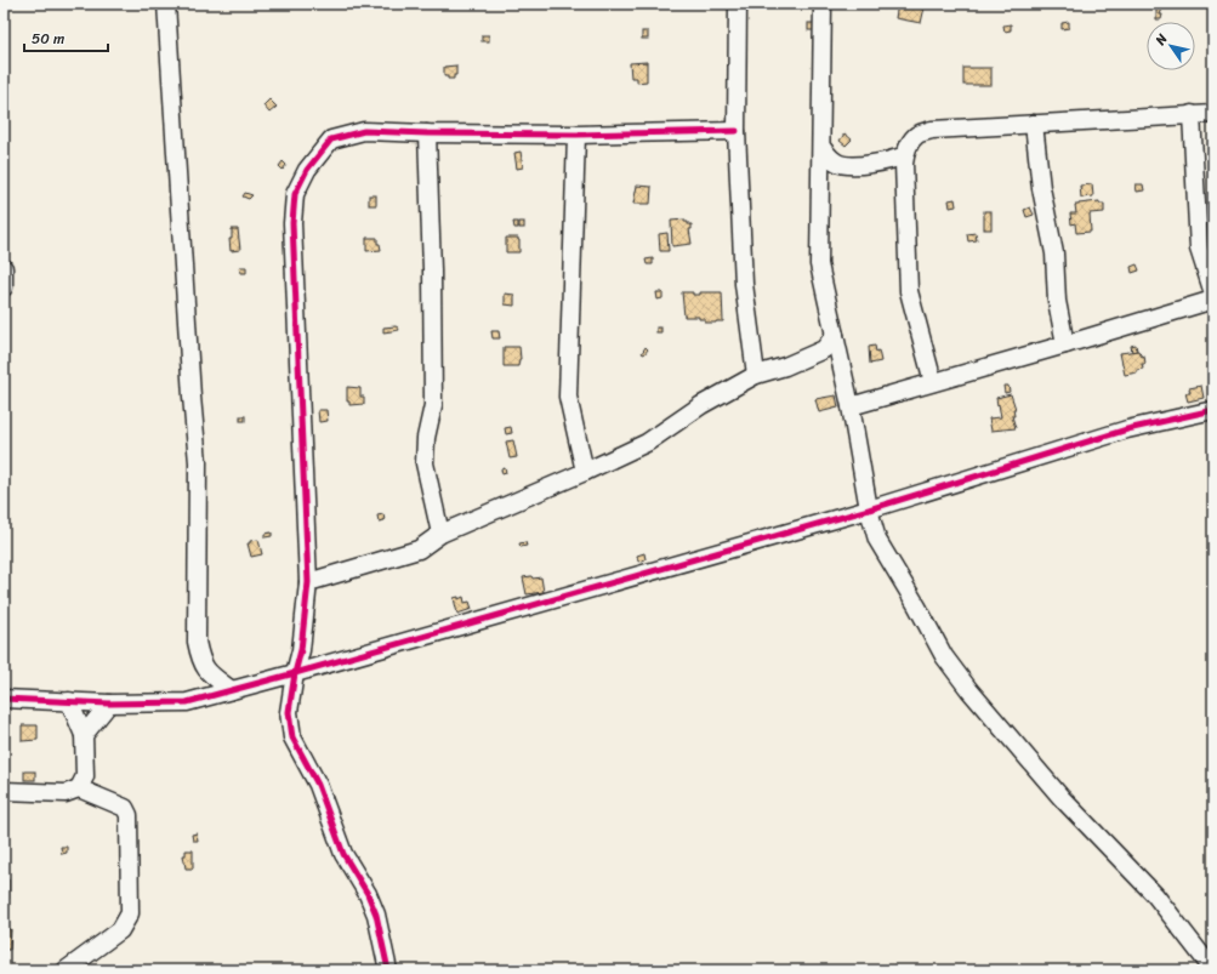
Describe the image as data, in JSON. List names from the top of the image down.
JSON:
{
  "scale_bar": "50 m",
  "north": "top left"
}
